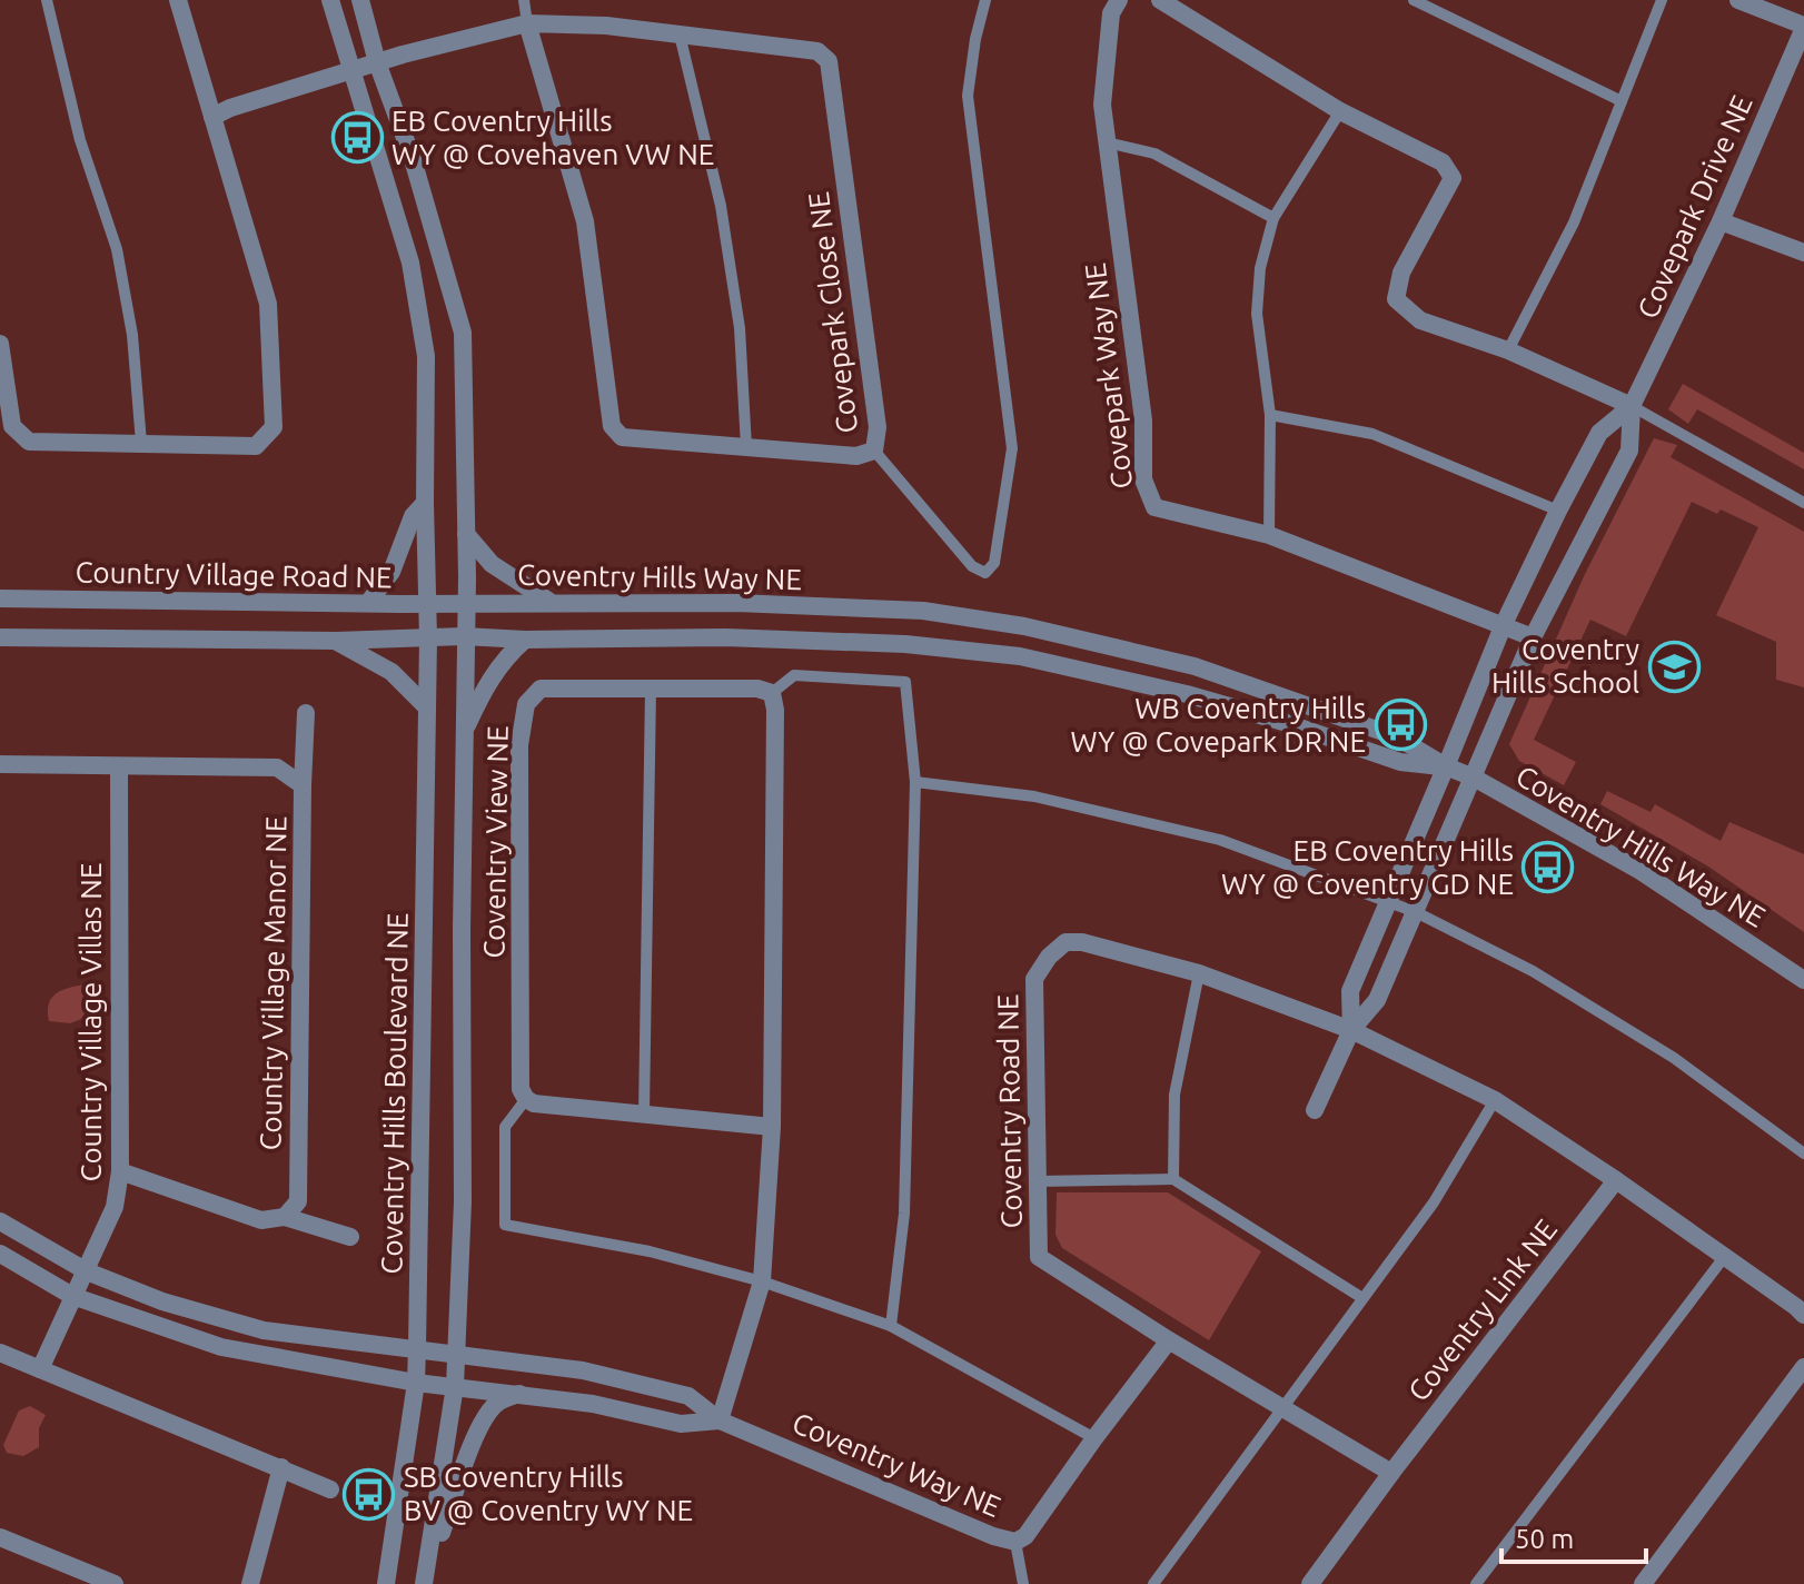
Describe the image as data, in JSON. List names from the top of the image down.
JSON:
{
  "streets": {
    "street": [
      "Covepark Drive NE",
      "Covepark Close NE",
      "Covepark Way NE",
      "Country Village Road NE",
      "Coventry Hills Way NE",
      "Coventry View NE",
      "Country Village Manor NE",
      "Country Village Villas NE",
      "Coventry Hills Boulevard NE",
      "Coventry Road NE",
      "Coventry Link NE",
      "Coventry Way NE"
    ]
  },
  "crossings": [
    ["Covepark Drive NE", "Covepark Way NE"],
    ["Covepark Drive NE", "Coventry Hills Way NE"],
    ["Covepark Drive NE", "Coventry Road NE"],
    ["Country Village Road NE", "Coventry Hills Way NE"],
    ["Country Village Road NE", "Coventry Hills Boulevard NE"],
    ["Country Village Manor NE", "Country Village Villas NE"],
    ["Country Village Villas NE", "Coventry Way NE"],
    ["Coventry Hills Boulevard NE", "Coventry Way NE"],
    ["Coventry Road NE", "Coventry Link NE"],
    ["Coventry Road NE", "Coventry Way NE"]
  ],
  "places": {
    "bus stop": [
      "EB Coventry Hills WY @ Covehaven VW NE",
      "WB Coventry Hills WY @ Covepark DR NE",
      "EB Coventry Hills WY @ Coventry GD NE",
      "SB Coventry Hills BV @ Coventry WY NE"
    ],
    "school or university": ["Coventry Hills School"]
  },
  "scale_bar": "50 m"
}
